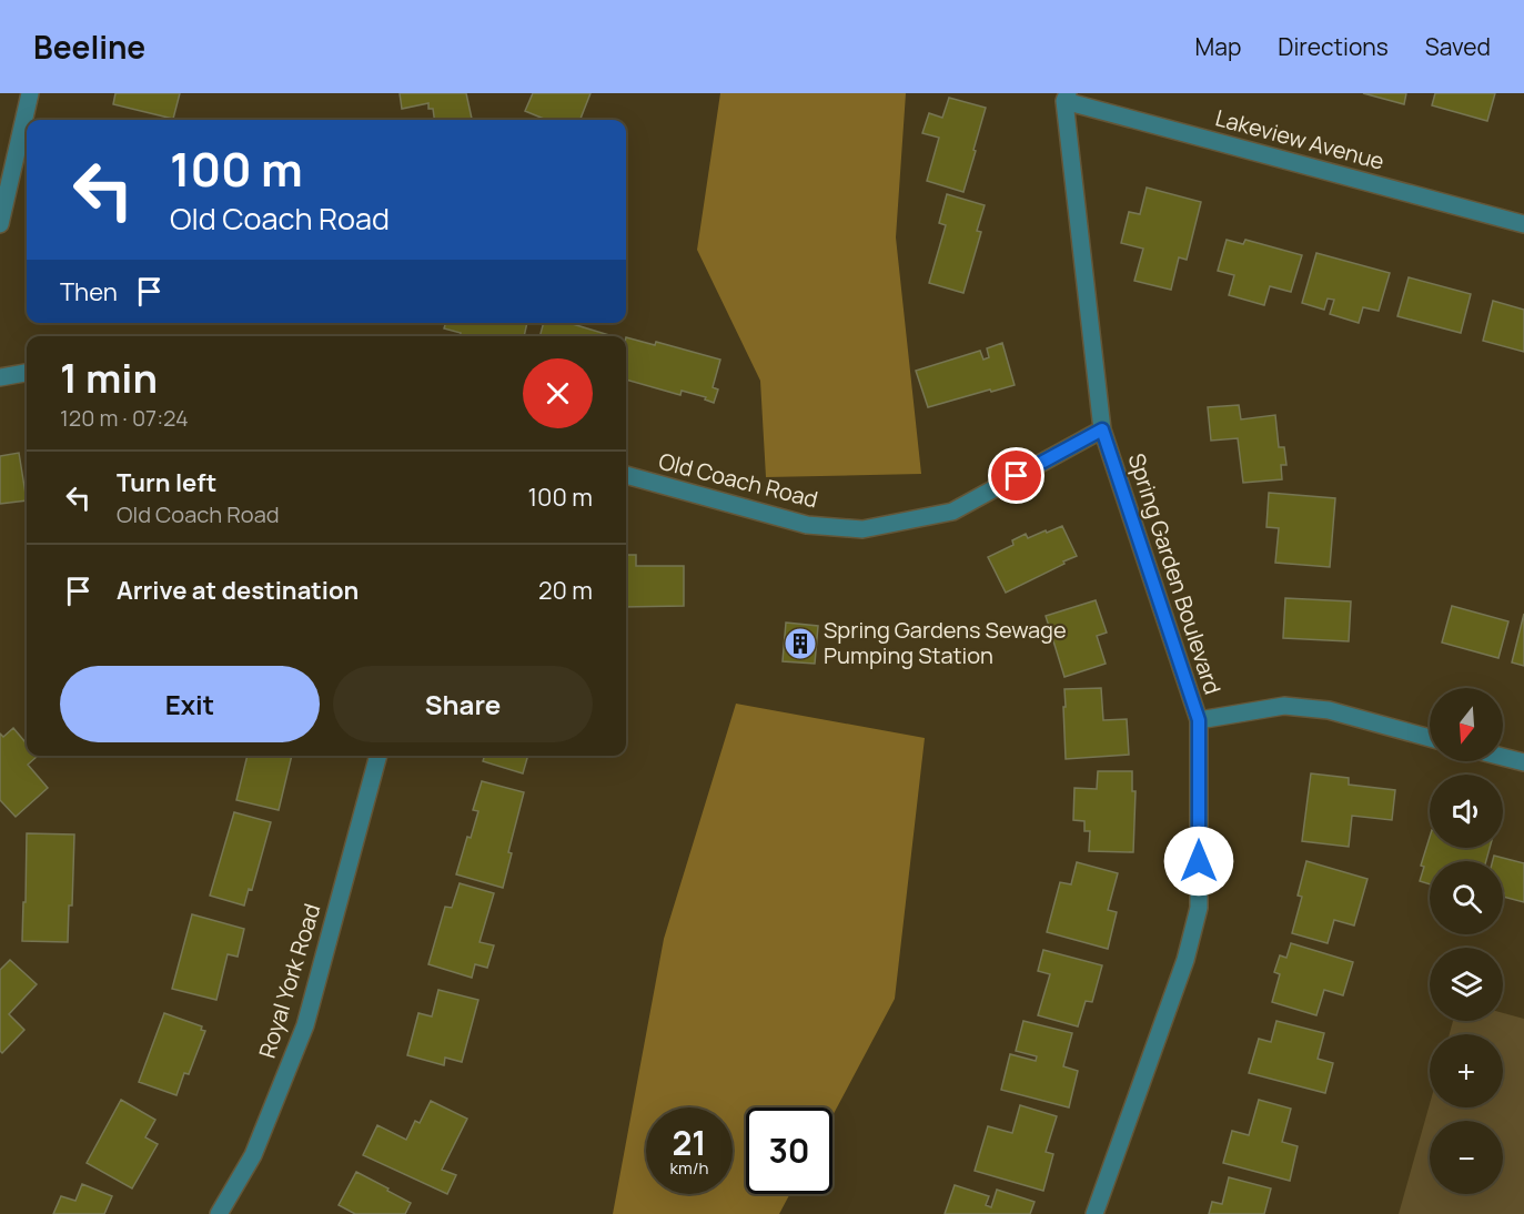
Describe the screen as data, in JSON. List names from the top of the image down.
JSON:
{
  "streets": {
    "street": [
      "Lakeview Avenue",
      "Old Coach Road",
      "Spring Garden Boulevard",
      "Royal York Road"
    ]
  },
  "crossings": [
    ["Lakeview Avenue", "Spring Garden Boulevard"],
    ["Old Coach Road", "Spring Garden Boulevard"]
  ],
  "places": {
    "building": ["Spring Gardens Sewage Pumping Station"]
  },
  "north": "bottom",
  "page": {
    "header": "Beeline",
    "nav": ["Map", "Directions", "Saved"],
    "turn": ["100 m", "Old Coach Road"],
    "then": "Then",
    "heading": ["1 min", "120 m · 07:24"],
    "list": [
      {
        "name": "Turn left",
        "note": "Old Coach Road",
        "value": "100 m"
      },
      {
        "name": "Arrive at destination",
        "value": "20 m"
      }
    ],
    "buttons": ["Exit", "Share"],
    "map_buttons": ["+", "−"],
    "speed": "21 km/h",
    "limit": "30"
  }
}
